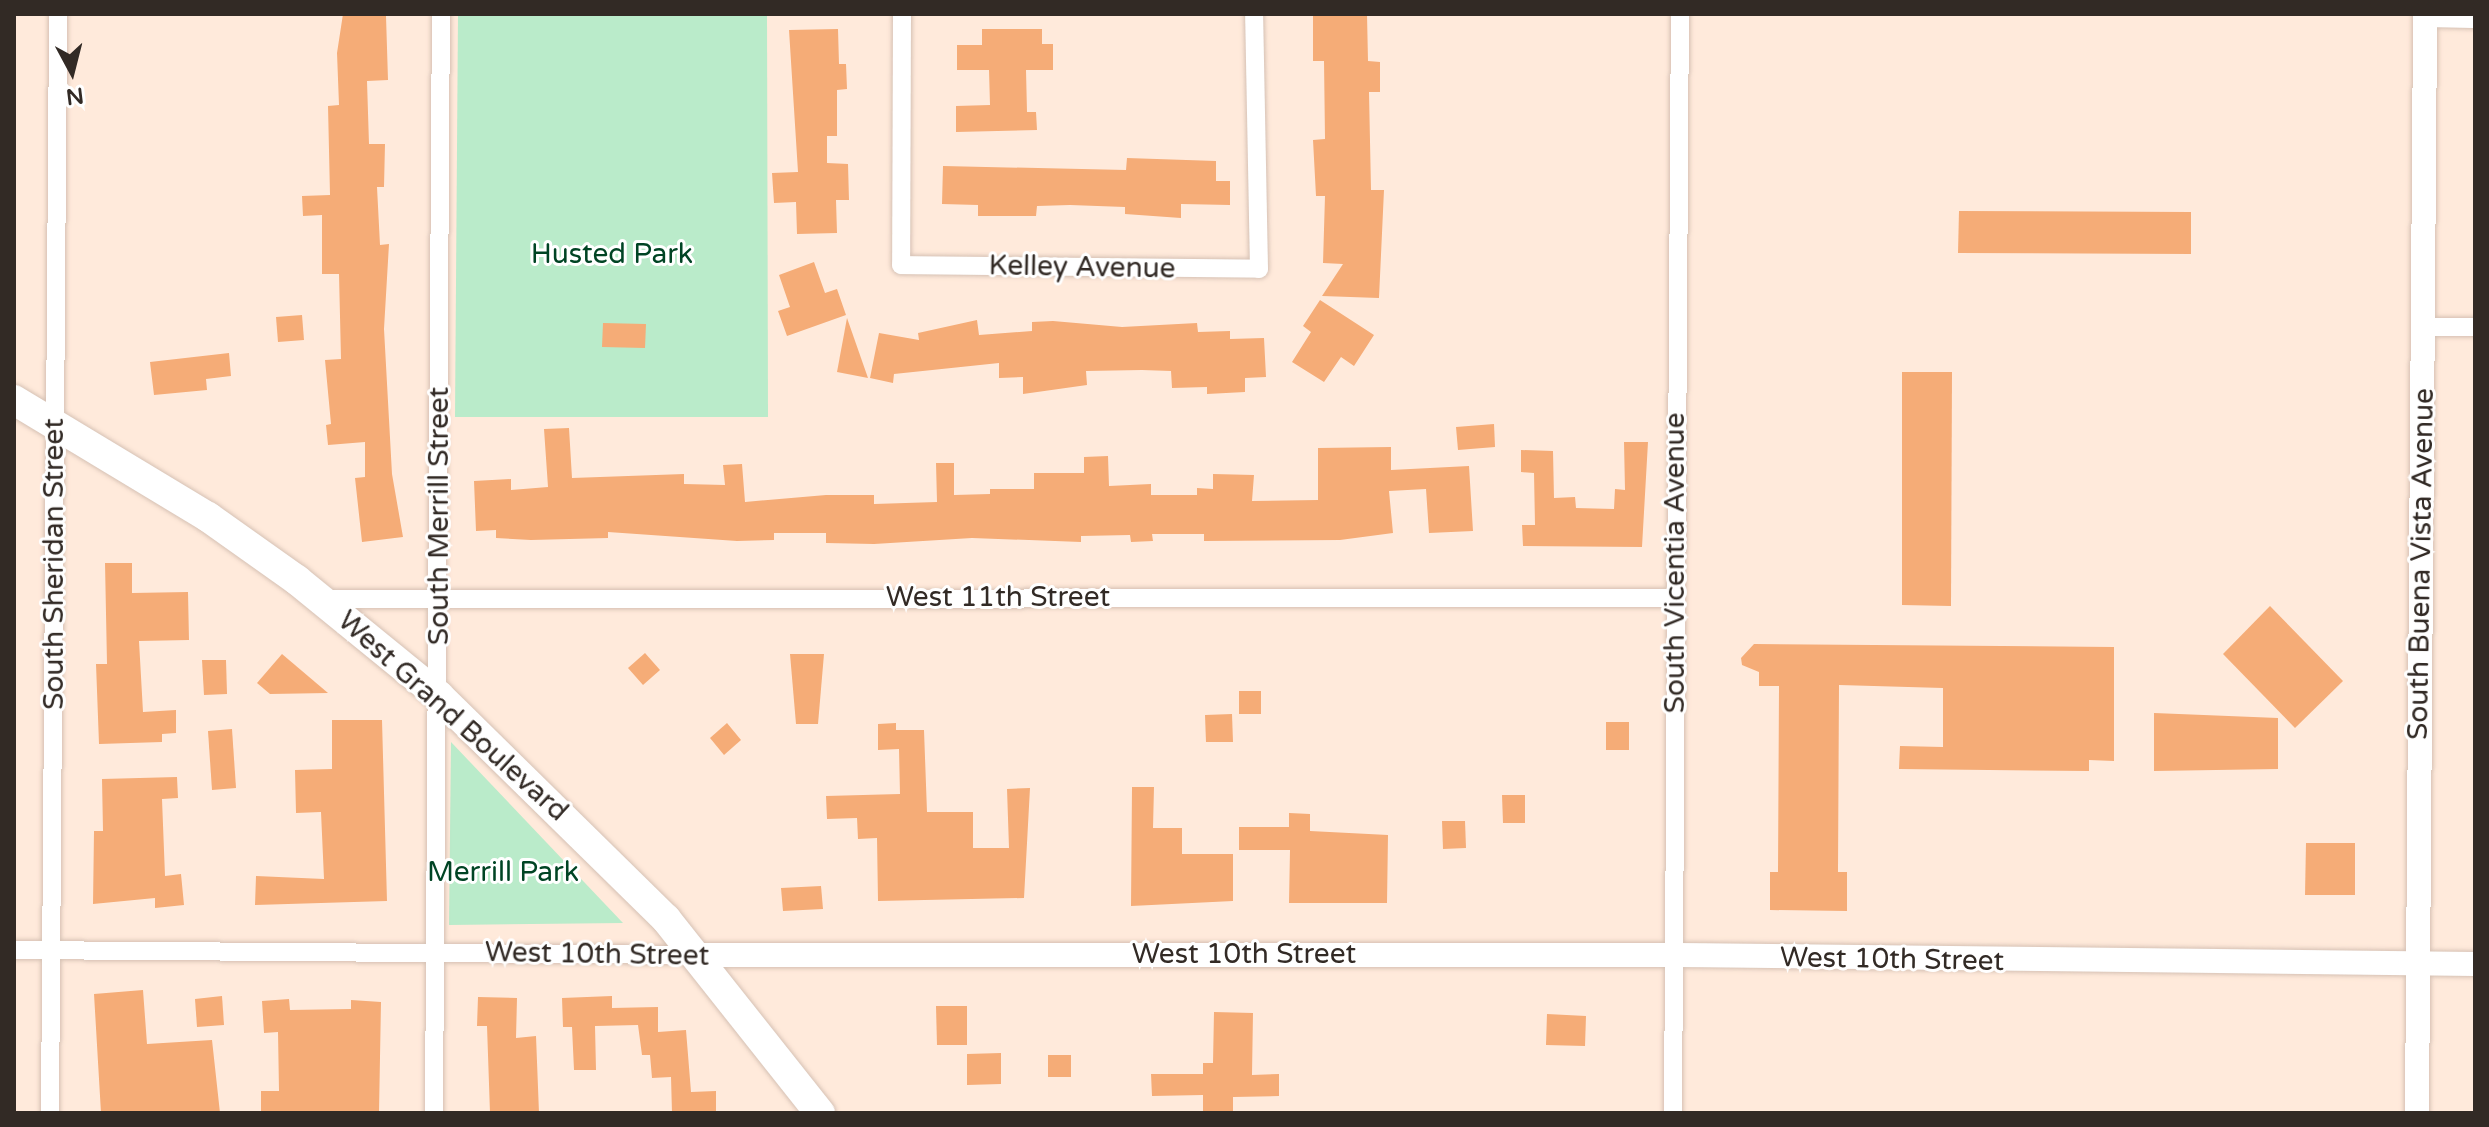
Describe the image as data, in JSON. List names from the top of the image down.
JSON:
{
  "streets": {
    "main road": ["West Grand Boulevard"],
    "street": [
      "Kelley Avenue",
      "South Merrill Street",
      "South Vicentia Avenue",
      "South Sheridan Street",
      "South Buena Vista Avenue",
      "West 11th Street",
      "West 10th Street"
    ]
  },
  "crossings": [
    ["South Merrill Street", "West 11th Street"],
    ["South Merrill Street", "West Grand Boulevard"],
    ["South Merrill Street", "West 10th Street"],
    ["South Vicentia Avenue", "West 11th Street"],
    ["South Vicentia Avenue", "West 10th Street"],
    ["South Sheridan Street", "West Grand Boulevard"],
    ["South Sheridan Street", "West 10th Street"],
    ["South Buena Vista Avenue", "West 10th Street"],
    ["West 11th Street", "West Grand Boulevard"],
    ["West Grand Boulevard", "West 10th Street"]
  ],
  "parks": ["Husted Park", "Merrill Park"],
  "north": "bottom"
}
